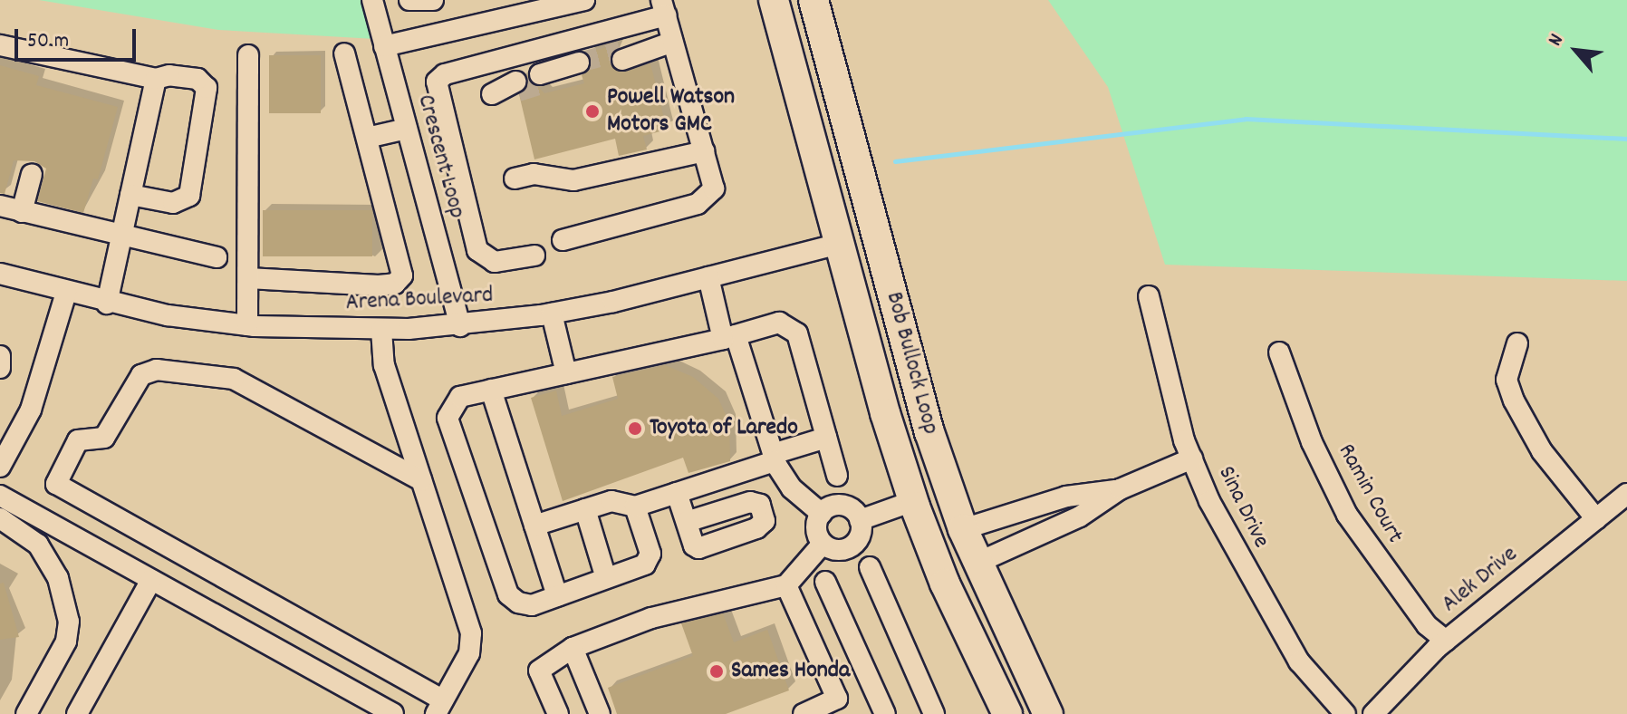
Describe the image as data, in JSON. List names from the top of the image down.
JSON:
{
  "streets": {
    "highway": ["Bob Bullock Loop"],
    "street": [
      "Crescent Loop",
      "Arena Boulevard",
      "Ramin Court",
      "Sina Drive",
      "Alek Drive"
    ]
  },
  "crossings": [
    ["Crescent Loop", "Arena Boulevard"],
    ["Arena Boulevard", "Bob Bullock Loop"],
    ["Ramin Court", "Alek Drive"]
  ],
  "places": ["Powell Watson Motors GMC", "Toyota of Laredo", "Sames Honda"],
  "scale_bar": "50 m",
  "north": "top left"
}
